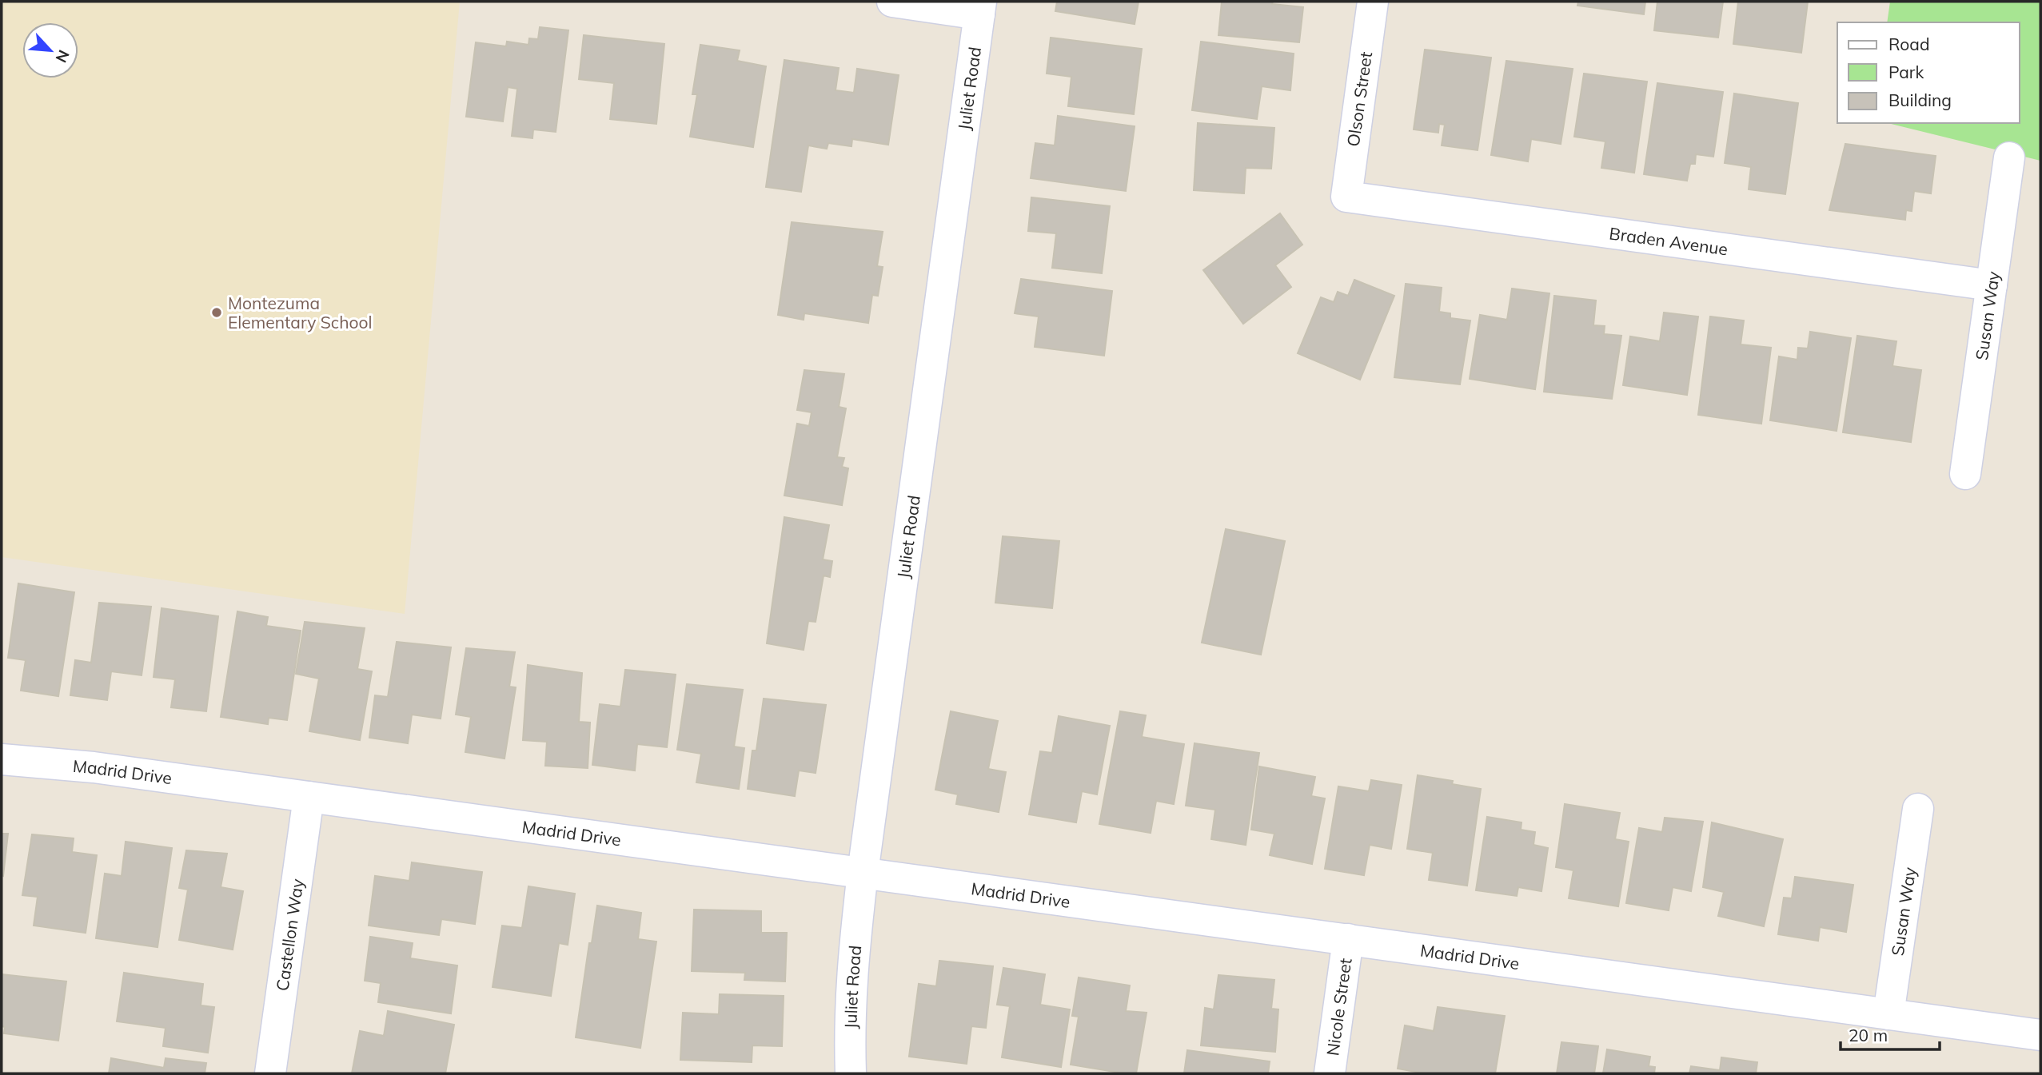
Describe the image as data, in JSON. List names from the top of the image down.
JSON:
{
  "streets": {
    "street": [
      "Juliet Road",
      "Olson Street",
      "Braden Avenue",
      "Susan Way",
      "Madrid Drive",
      "Castellon Way",
      "Nicole Street"
    ]
  },
  "crossings": [
    ["Juliet Road", "Madrid Drive"],
    ["Olson Street", "Braden Avenue"],
    ["Braden Avenue", "Susan Way"],
    ["Susan Way", "Madrid Drive"],
    ["Madrid Drive", "Castellon Way"],
    ["Madrid Drive", "Nicole Street"]
  ],
  "places": ["Montezuma Elementary School"],
  "legend": ["Road", "Park", "Building"],
  "scale_bar": "20 m",
  "north": "bottom right"
}
